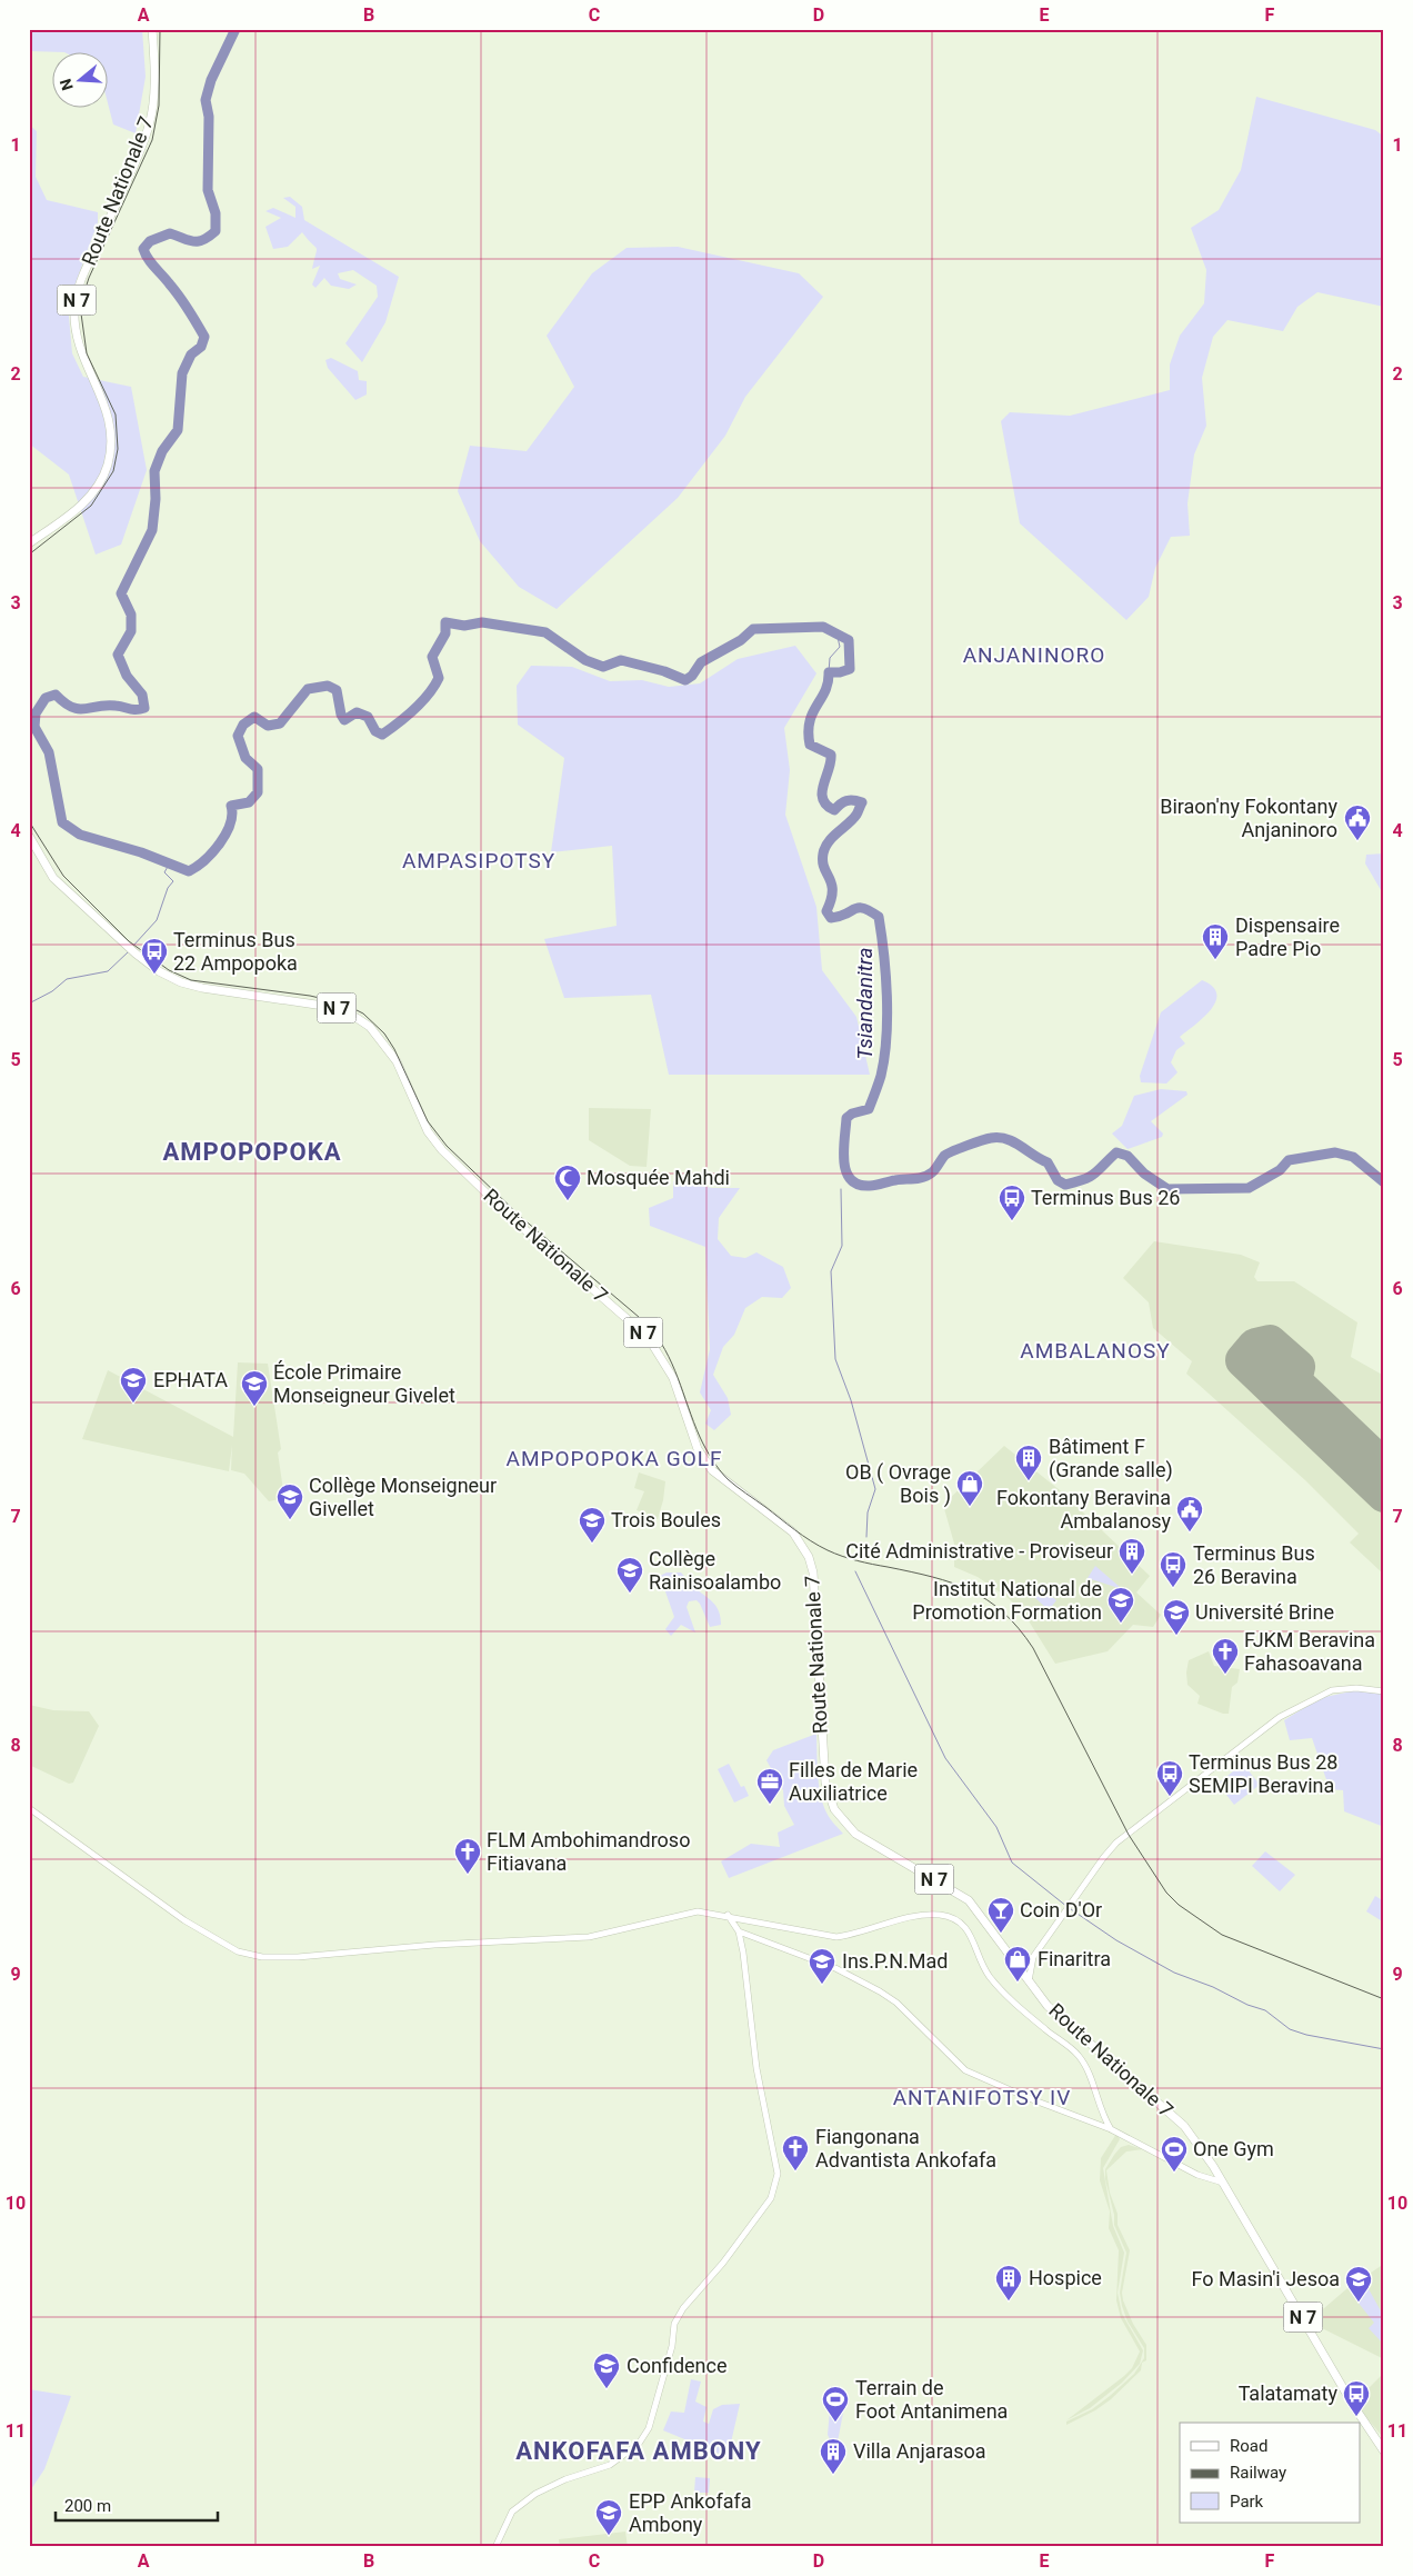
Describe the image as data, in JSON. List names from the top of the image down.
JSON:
{
  "streets": {
    "main road": ["Route Nationale 7", "N 7"]
  },
  "crossings": [
    ["Route Nationale 7", "N 7"]
  ],
  "districts": [
    "ANJANINORO",
    "AMPASIPOTSY",
    "AMPOPOPOKA",
    "AMBALANOSY",
    "AMPOPOPOKA GOLF",
    "ANTANIFOTSY IV",
    "ANKOFAFA AMBONY"
  ],
  "water": ["Tsiandanitra"],
  "places": {
    "public building": ["Biraon'ny Fokontany Anjaninoro", "Fokontany Beravina Ambalanosy"],
    "building": [
      "Dispensaire Padre Pio",
      "Bâtiment F (Grande salle)",
      "Cité Administrative - Proviseur",
      "Hospice",
      "Villa Anjarasoa"
    ],
    "bus stop": [
      "Terminus Bus 22 Ampopoka",
      "Terminus Bus 26",
      "Terminus Bus 26 Beravina",
      "Terminus Bus 28 SEMIPI Beravina",
      "Talatamaty"
    ],
    "mosque": ["Mosquée Mahdi"],
    "school or university": [
      "EPHATA",
      "École Primaire Monseigneur Givelet",
      "Collège Monseigneur Givellet",
      "Trois Boules",
      "Collège Rainisoalambo",
      "Institut National de Promotion Formation",
      "Université Brine",
      "Ins.P.N.Mad",
      "Fo Masin'i Jesoa",
      "Confidence",
      "EPP Ankofafa Ambony"
    ],
    "shop": ["OB ( Ovrage Bois )", "Finaritra"],
    "church": ["FJKM Beravina Fahasoavana", "FLM Ambohimandroso Fitiavana", "Fiangonana Advantista Ankofafa"],
    "office": ["Filles de Marie Auxiliatrice"],
    "bar": ["Coin D'Or"],
    "sports": ["One Gym", "Terrain de Foot Antanimena"]
  },
  "legend": ["Road", "Railway", "Park"],
  "scale_bar": "200 m",
  "north": "left",
  "grid": {
    "columns": [
      "A",
      "B",
      "C",
      "D",
      "E",
      "F"
    ],
    "rows": [
      "1",
      "2",
      "3",
      "4",
      "5",
      "6",
      "7",
      "8",
      "9",
      "10",
      "11"
    ]
  }
}
